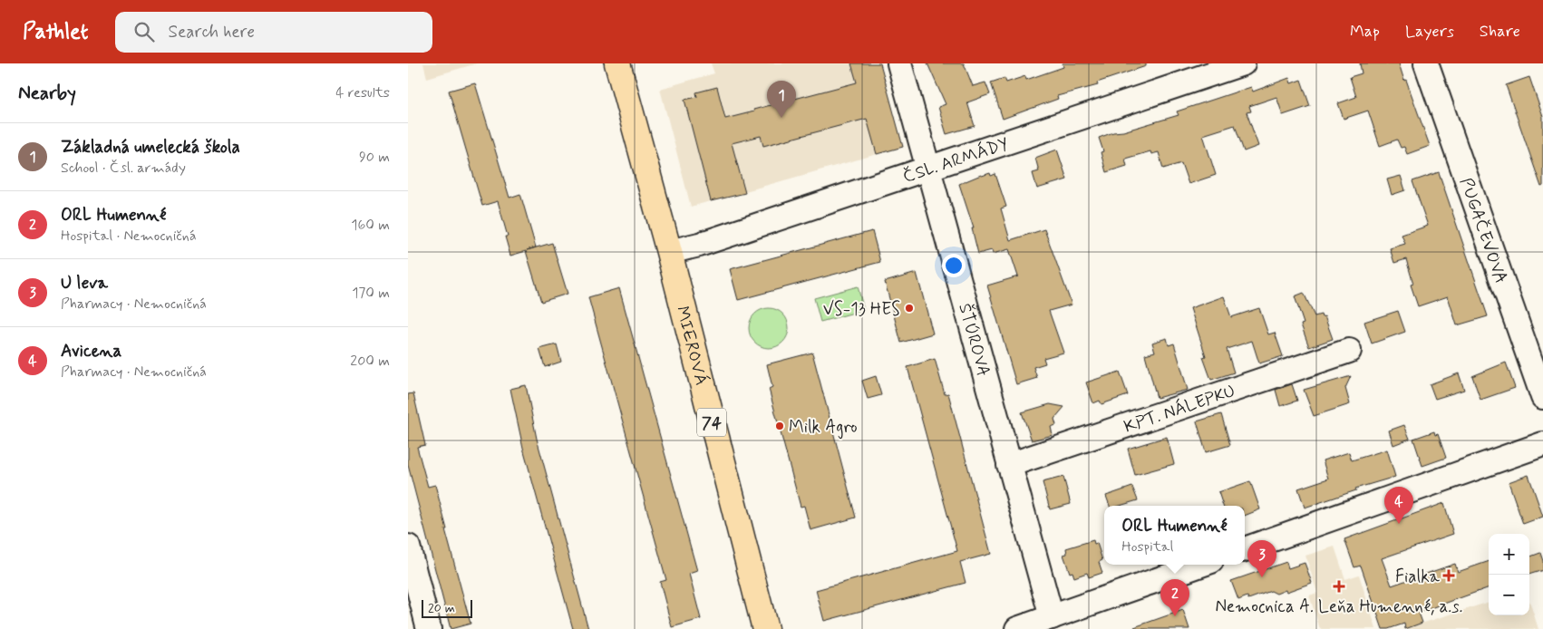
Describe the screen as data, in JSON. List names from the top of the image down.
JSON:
{
  "streets": {
    "main road": ["MIEROVÁ", "74"],
    "street": [
      "ČSL. ARMÁDY",
      "PUGAČEVOVA",
      "ŠTÚROVA",
      "KPT. NÁLEPKU"
    ]
  },
  "crossings": [
    ["ČSL. ARMÁDY", "ŠTÚROVA"],
    ["ČSL. ARMÁDY", "MIEROVÁ"],
    ["ŠTÚROVA", "KPT. NÁLEPKU"]
  ],
  "places": {
    "other": ["VS-13 HES", "Milk Agro"],
    "health": ["Fialka", "Nemocnica A. Leňa Humenné, a.s."]
  },
  "scale_bar": "20 m",
  "page": {
    "header": "Pathlet",
    "search": "Search here",
    "nav": ["Map", "Layers", "Share"],
    "heading": ["Nearby", "4 results"],
    "pins": [
      "1",
      "4",
      "3",
      "2"
    ],
    "list": [
      {
        "mark": "1",
        "name": "Základná umelecká škola",
        "note": "School · Čsl. armády",
        "value": "90 m"
      },
      {
        "mark": "2",
        "name": "ORL Humenné",
        "note": "Hospital · Nemocničná",
        "value": "160 m"
      },
      {
        "mark": "3",
        "name": "U leva",
        "note": "Pharmacy · Nemocničná",
        "value": "170 m"
      },
      {
        "mark": "4",
        "name": "Avicena",
        "note": "Pharmacy · Nemocničná",
        "value": "200 m"
      }
    ],
    "popup": ["ORL Humenné", "Hospital"],
    "map_buttons": ["+", "−"],
    "scale": "20 m"
  }
}
